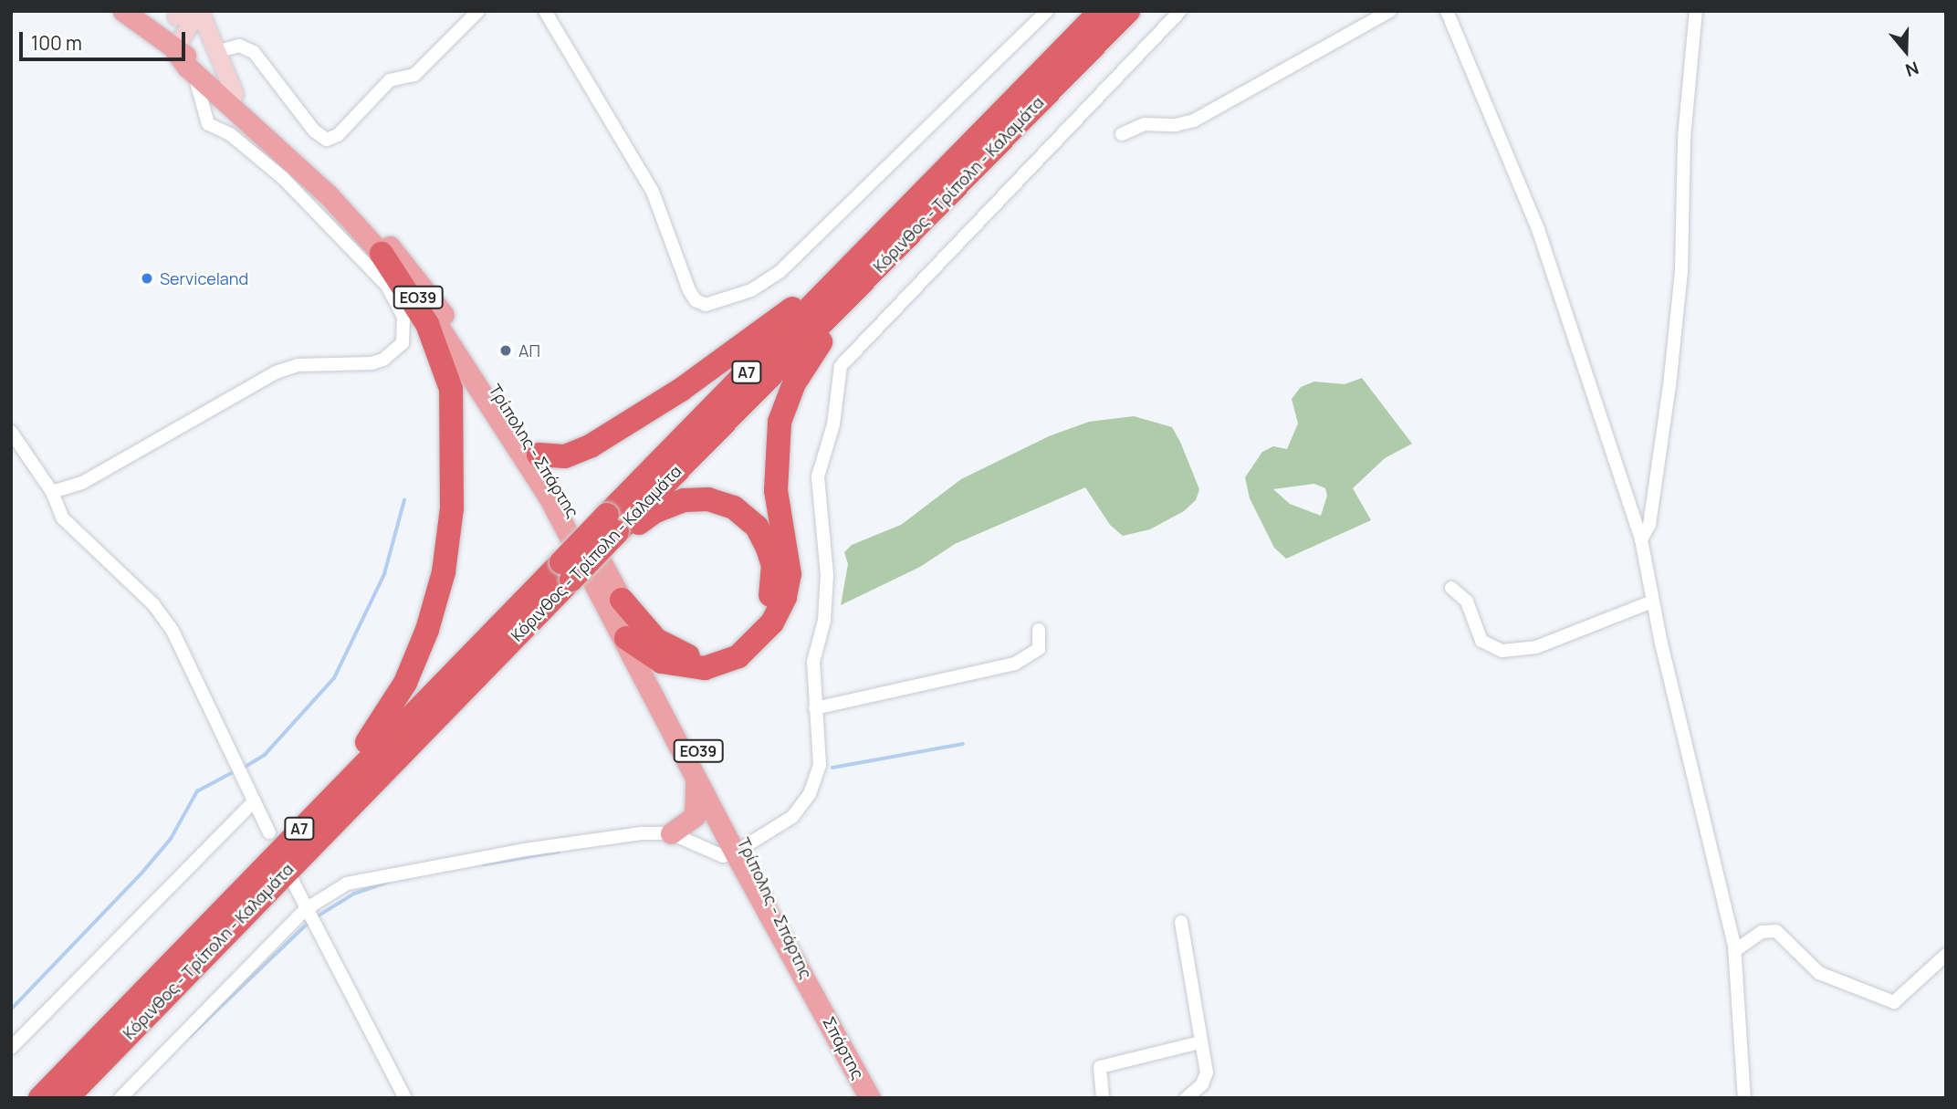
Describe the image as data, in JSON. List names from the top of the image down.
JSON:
{
  "streets": {
    "highway": ["Κόρινθος - Τρίπολη - Καλαμάτα", "Α7"],
    "main road": ["ΕΟ39", "Τρίπολης - Σπάρτης", "Σπάρτης"]
  },
  "crossings": [
    ["Τρίπολης - Σπάρτης", "Σπάρτης"]
  ],
  "places": ["Serviceland", "ΑΠ"],
  "scale_bar": "100 m",
  "north": "bottom"
}
